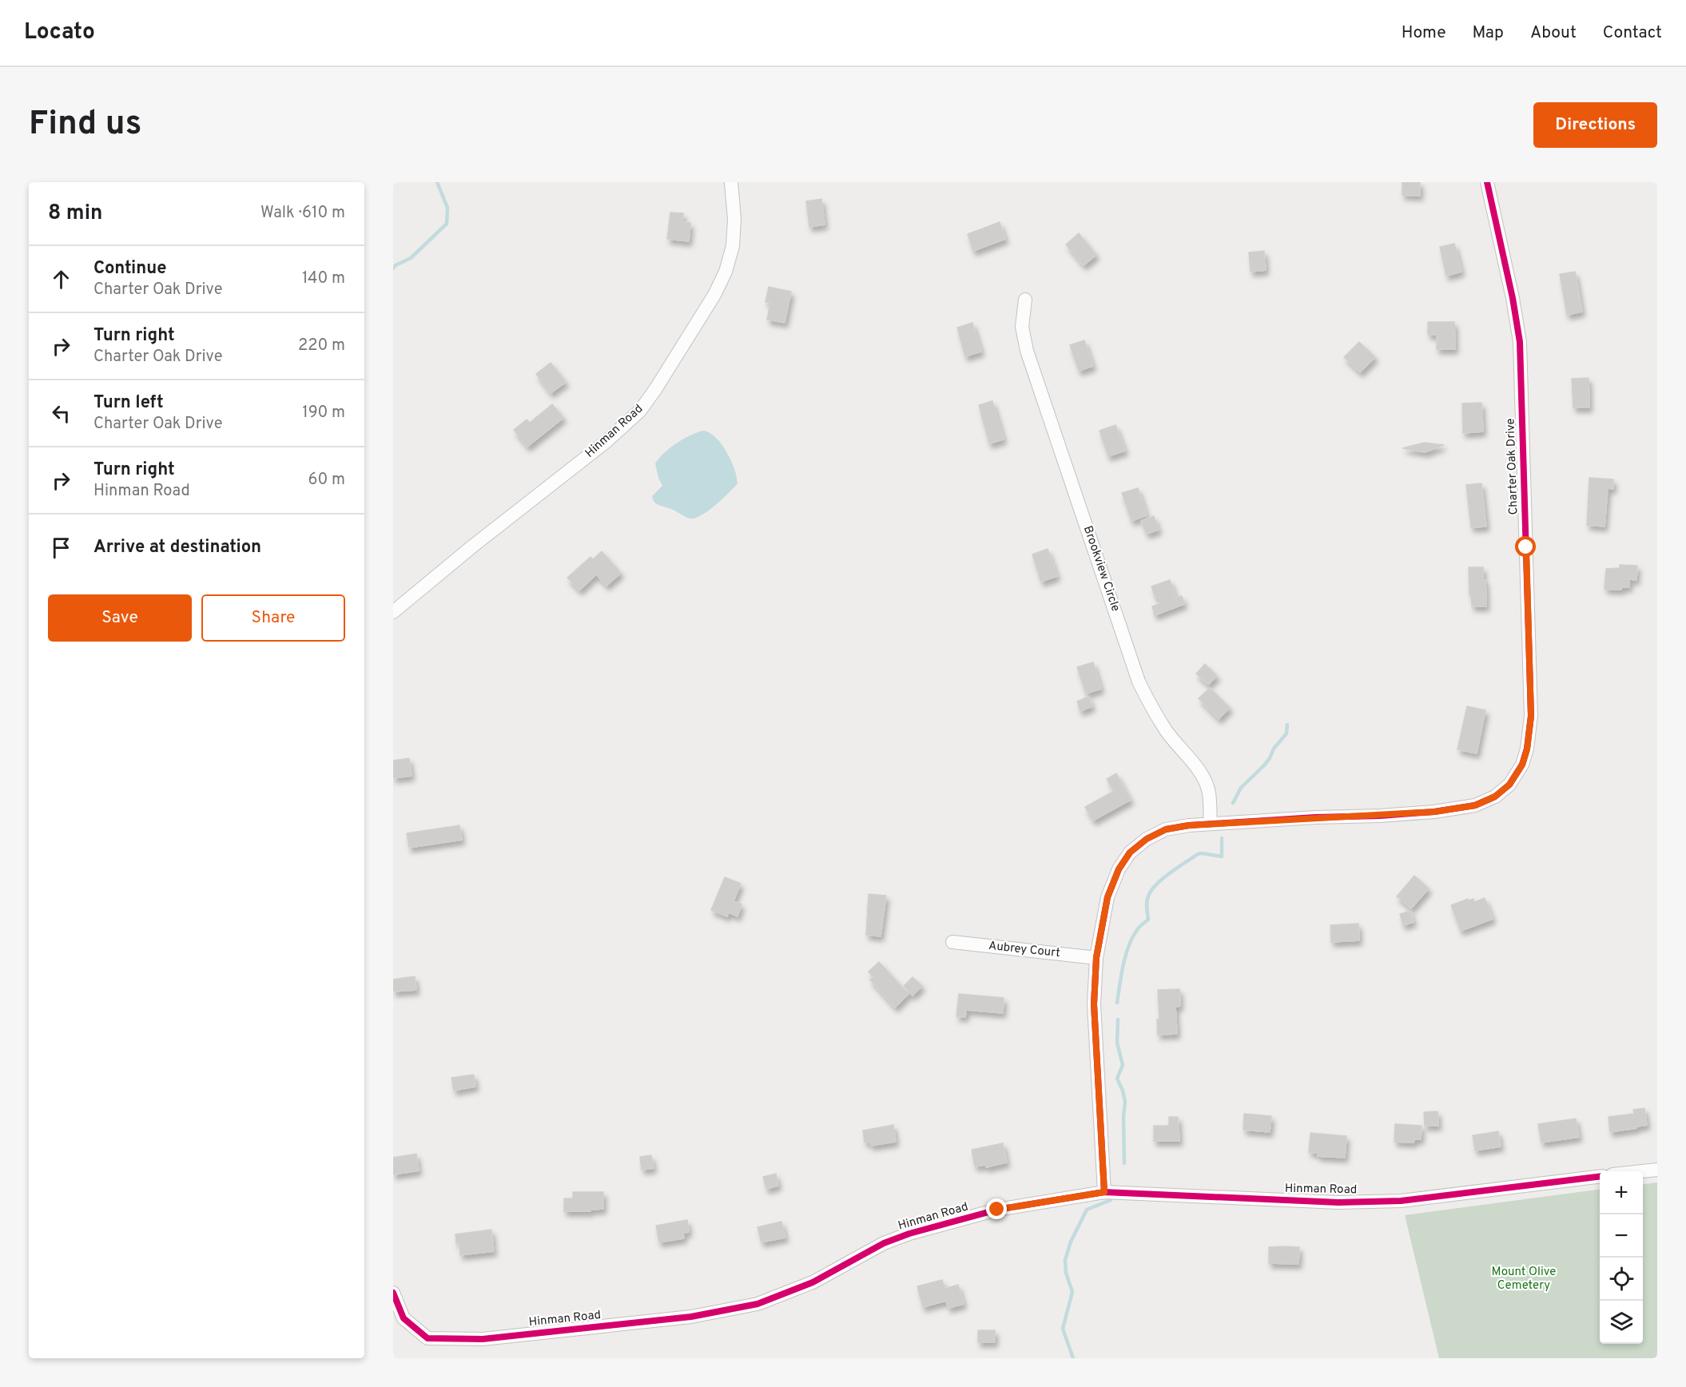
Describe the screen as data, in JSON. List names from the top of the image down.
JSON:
{
  "streets": {
    "street": [
      "Hinman Road",
      "Charter Oak Drive",
      "Brookview Circle",
      "Aubrey Court"
    ]
  },
  "crossings": [
    ["Hinman Road", "Charter Oak Drive"],
    ["Charter Oak Drive", "Brookview Circle"],
    ["Charter Oak Drive", "Aubrey Court"]
  ],
  "parks": ["Mount Olive Cemetery"],
  "page": {
    "header": "Locato",
    "nav": [
      "Home",
      "Map",
      "About",
      "Contact"
    ],
    "buttons": [
      "Directions",
      ["Save", "Share"]
    ],
    "title": "Find us",
    "heading": ["8 min", "Walk · 610 m"],
    "list": [
      ["Continue", "Charter Oak Drive", "140 m"],
      ["Turn right", "Charter Oak Drive", "220 m"],
      ["Turn left", "Charter Oak Drive", "190 m"],
      ["Turn right", "Hinman Road", "60 m"],
      "Arrive at destination"
    ],
    "map_buttons": ["+", "−"]
  }
}
